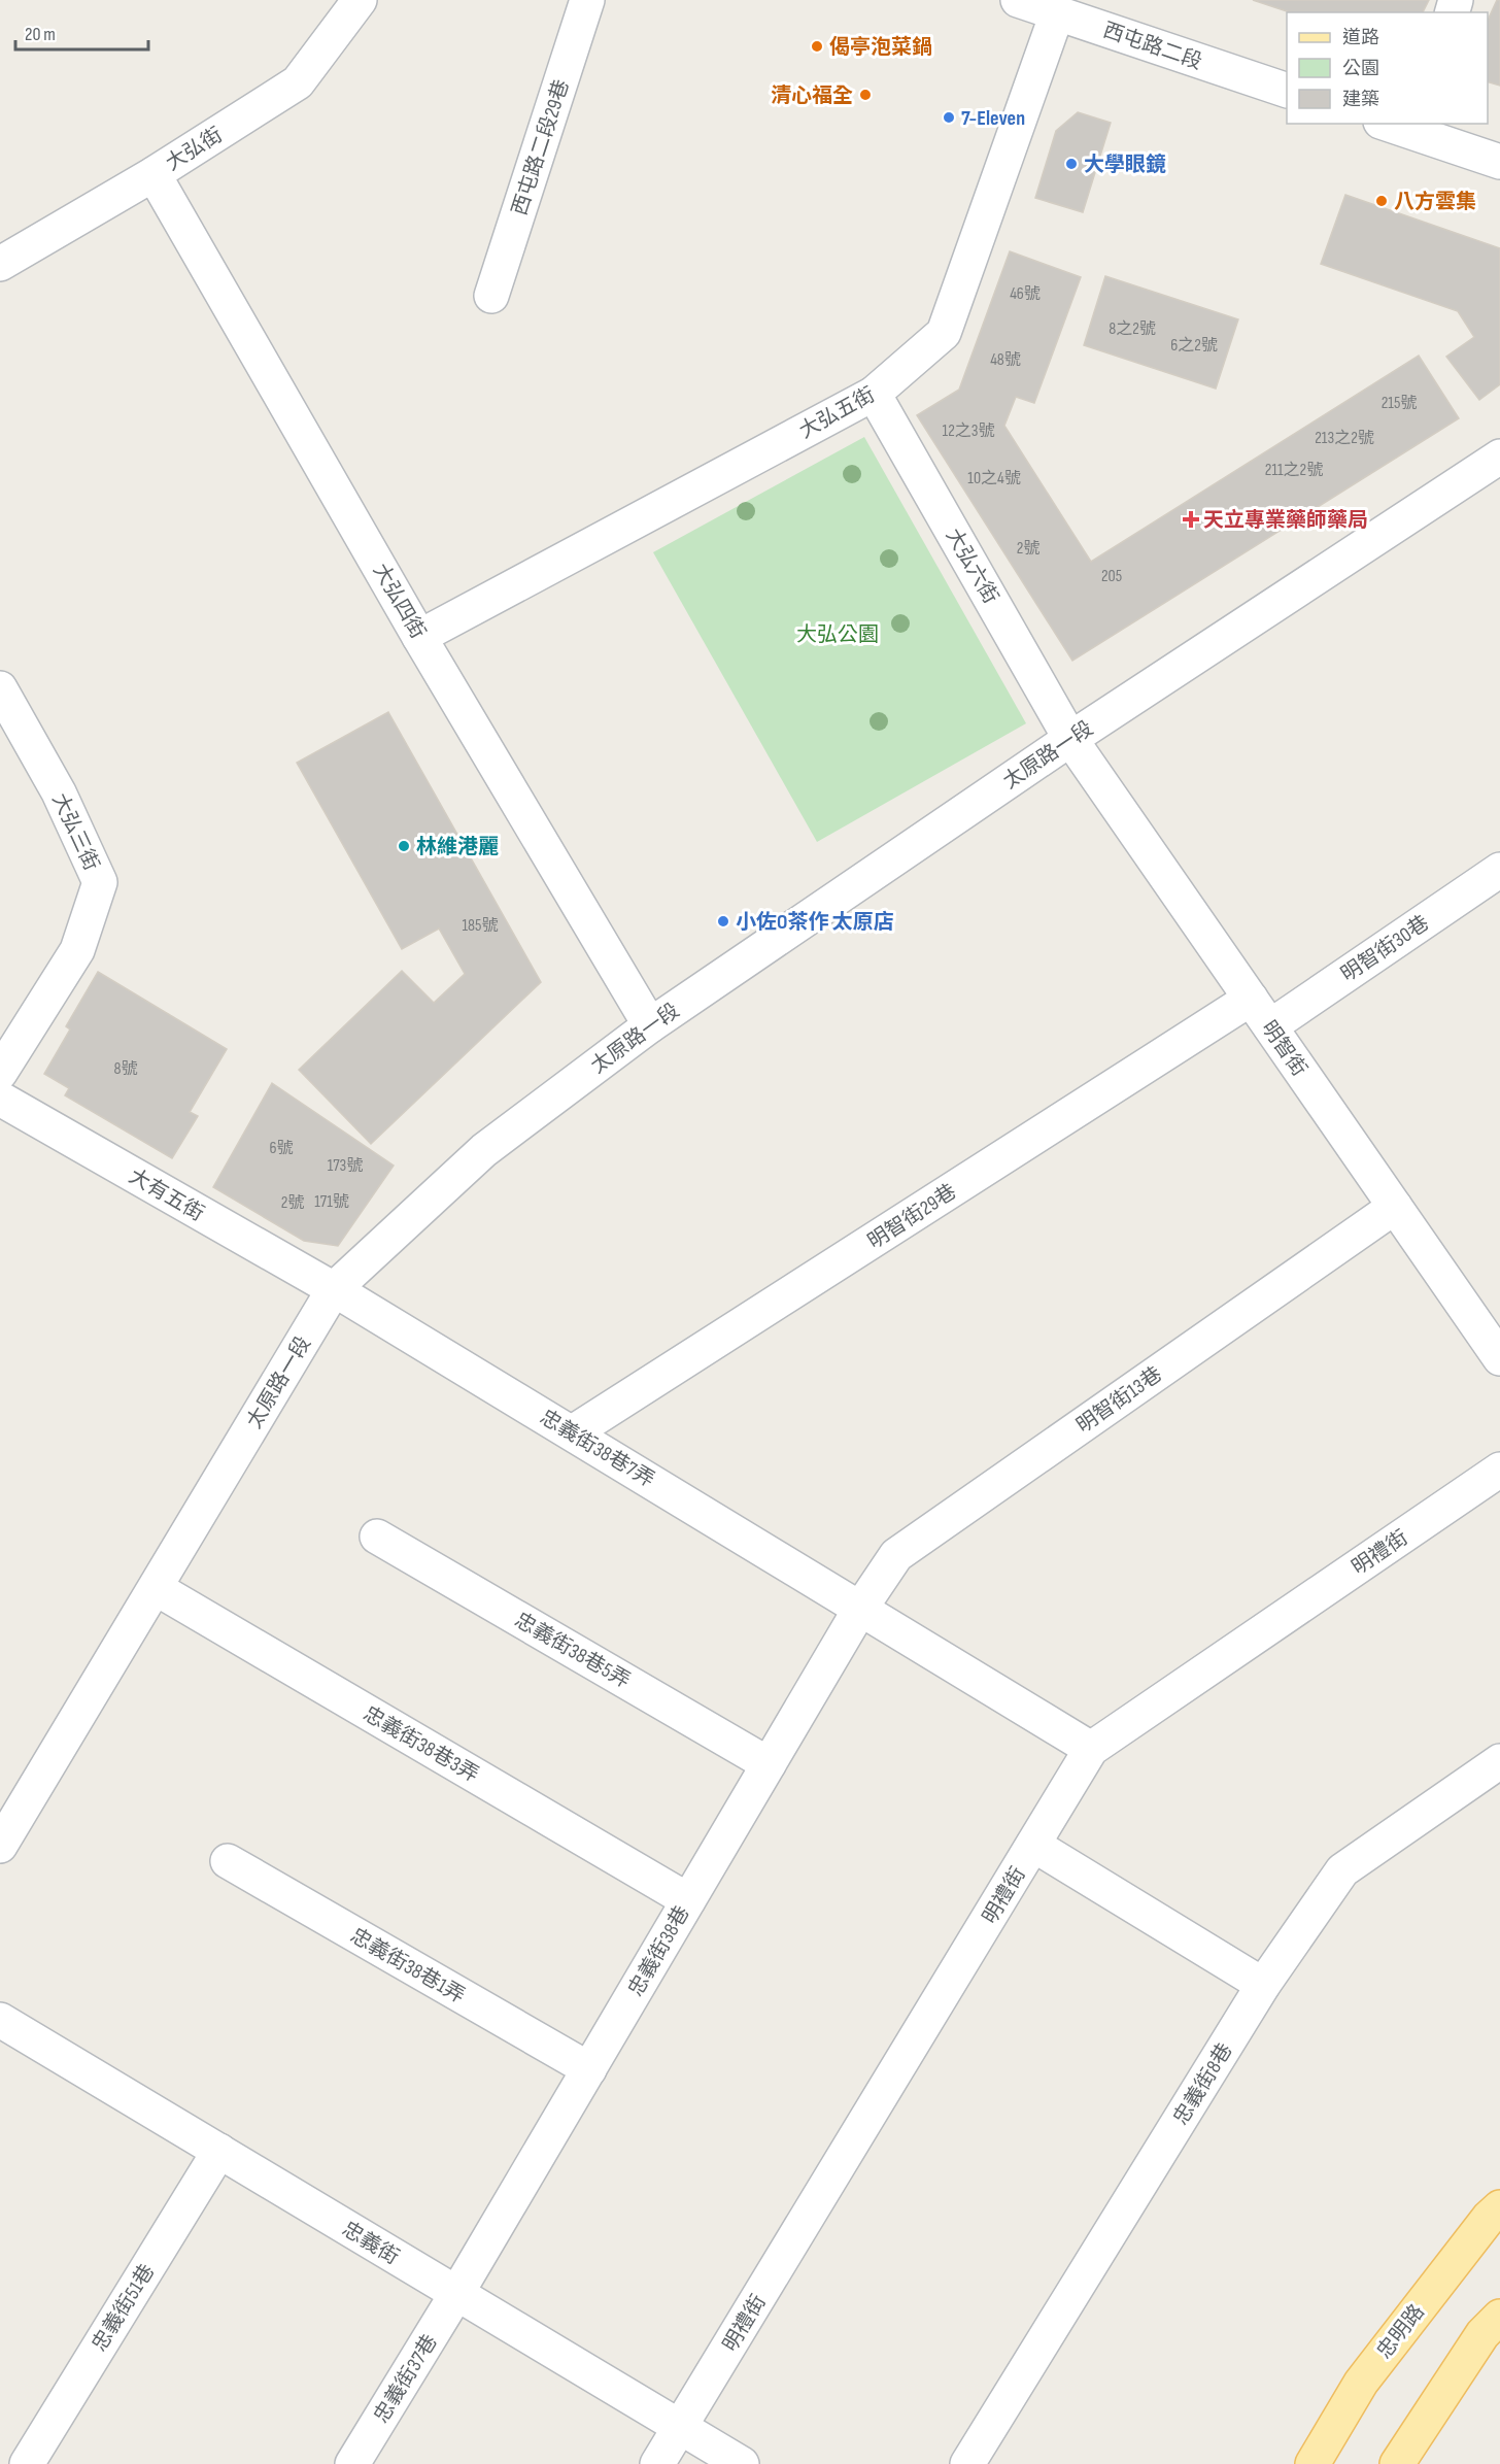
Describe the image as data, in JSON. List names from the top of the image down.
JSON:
{
  "streets": {
    "main road": ["忠明路"],
    "street": [
      "西屯路二段",
      "西屯路二段29巷",
      "大弘街",
      "大弘五街",
      "大弘六街",
      "大弘四街",
      "太原路一段",
      "大弘三街",
      "明智街30巷",
      "明智街",
      "大有五街",
      "明智街29巷",
      "明智街13巷",
      "忠義街38巷7弄",
      "明禮街",
      "忠義街38巷5弄",
      "忠義街38巷3弄",
      "忠義街38巷",
      "忠義街38巷1弄",
      "忠義街8巷",
      "忠義街",
      "忠義街51巷",
      "忠義街37巷"
    ]
  },
  "crossings": [
    ["西屯路二段", "大弘五街"],
    ["大弘街", "大弘四街"],
    ["大弘五街", "大弘六街"],
    ["大弘五街", "大弘四街"],
    ["大弘六街", "太原路一段"],
    ["大弘六街", "明智街"],
    ["大弘四街", "太原路一段"],
    ["太原路一段", "明智街"],
    ["太原路一段", "大有五街"],
    ["太原路一段", "忠義街38巷7弄"],
    ["太原路一段", "忠義街38巷3弄"],
    ["明智街30巷", "明智街"],
    ["明智街", "明智街29巷"],
    ["明智街", "明智街13巷"],
    ["大有五街", "忠義街38巷7弄"],
    ["明智街29巷", "忠義街38巷7弄"],
    ["明智街13巷", "忠義街38巷7弄"],
    ["明智街13巷", "忠義街38巷"],
    ["忠義街38巷7弄", "明禮街"],
    ["忠義街38巷7弄", "忠義街38巷"],
    ["明禮街", "忠義街"],
    ["忠義街38巷5弄", "忠義街38巷"],
    ["忠義街38巷3弄", "忠義街38巷"],
    ["忠義街38巷", "忠義街38巷1弄"],
    ["忠義街38巷", "忠義街"],
    ["忠義街38巷", "忠義街37巷"],
    ["忠義街", "忠義街51巷"],
    ["忠義街", "忠義街37巷"]
  ],
  "parks": ["大弘公園"],
  "places": {
    "other": [
      "偈亭泡菜鍋",
      "清心福全",
      "7-Eleven",
      "大學眼鏡",
      "八方雲集",
      "林維港麗",
      "小佐O茶作 太原店"
    ],
    "health": ["天立專業藥師藥局"]
  },
  "house_numbers": [
    "46號",
    "8之2號",
    "6之2號",
    "48號",
    "215號",
    "12之3號",
    "213之2號",
    "211之2號",
    "10之4號",
    "2號",
    "205",
    "185號",
    "8號",
    "6號",
    "173號",
    "171號",
    "2號"
  ],
  "legend": ["道路", "公園", "建築"],
  "scale_bar": "20 m"
}
